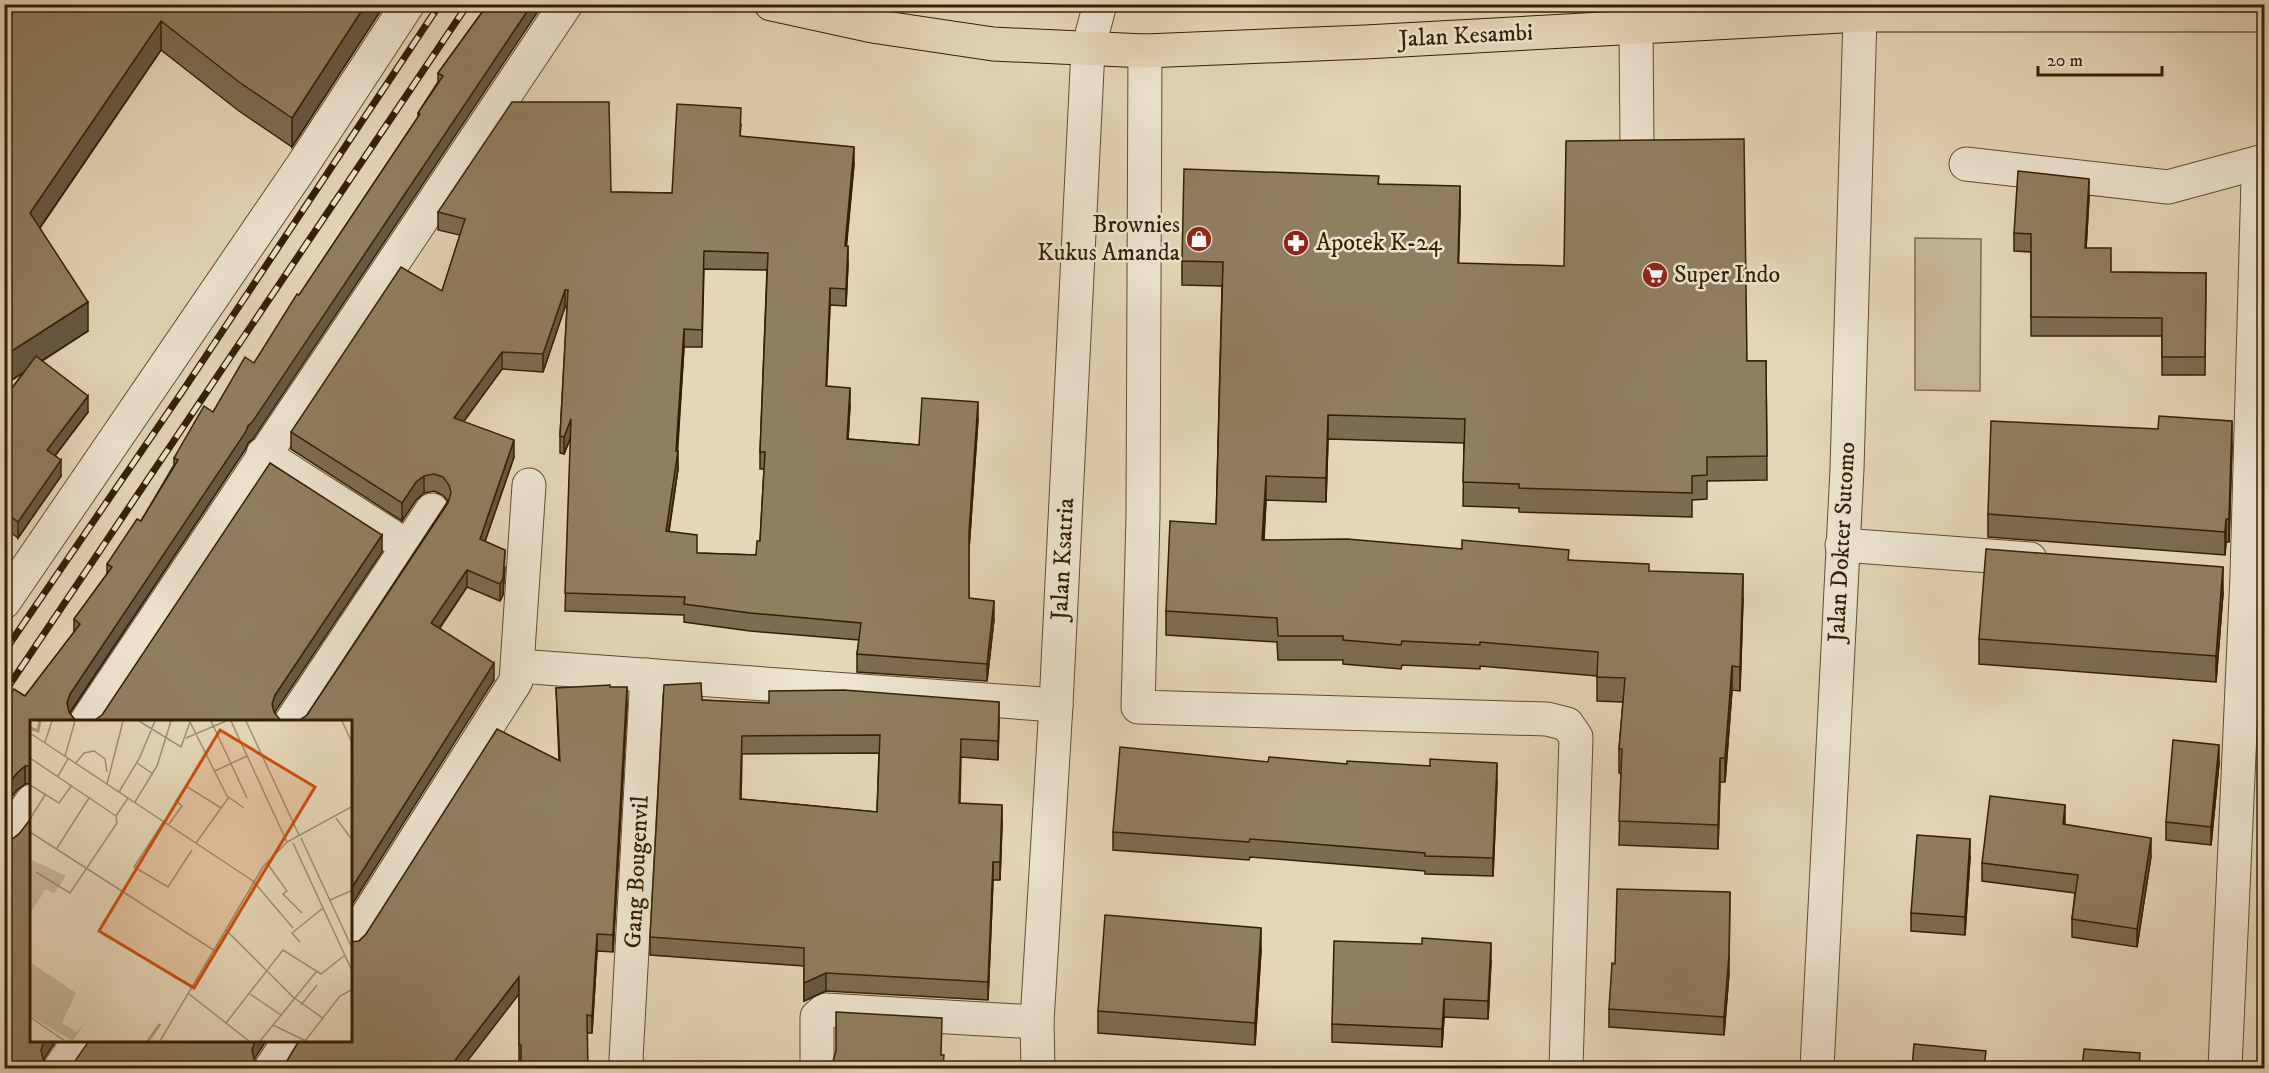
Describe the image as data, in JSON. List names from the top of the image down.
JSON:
{
  "streets": {
    "main road": ["Jalan Kesambi"],
    "street": ["Jalan Dokter Sutomo", "Jalan Ksatria", "Gang Bougenvil"]
  },
  "crossings": [
    ["Jalan Kesambi", "Jalan Dokter Sutomo"],
    ["Jalan Kesambi", "Jalan Ksatria"]
  ],
  "places": {
    "shop": ["Brownies Kukus Amanda"],
    "pharmacy": ["Apotek K-24"],
    "supermarket": ["Super Indo"]
  },
  "scale_bar": "20 m"
}
